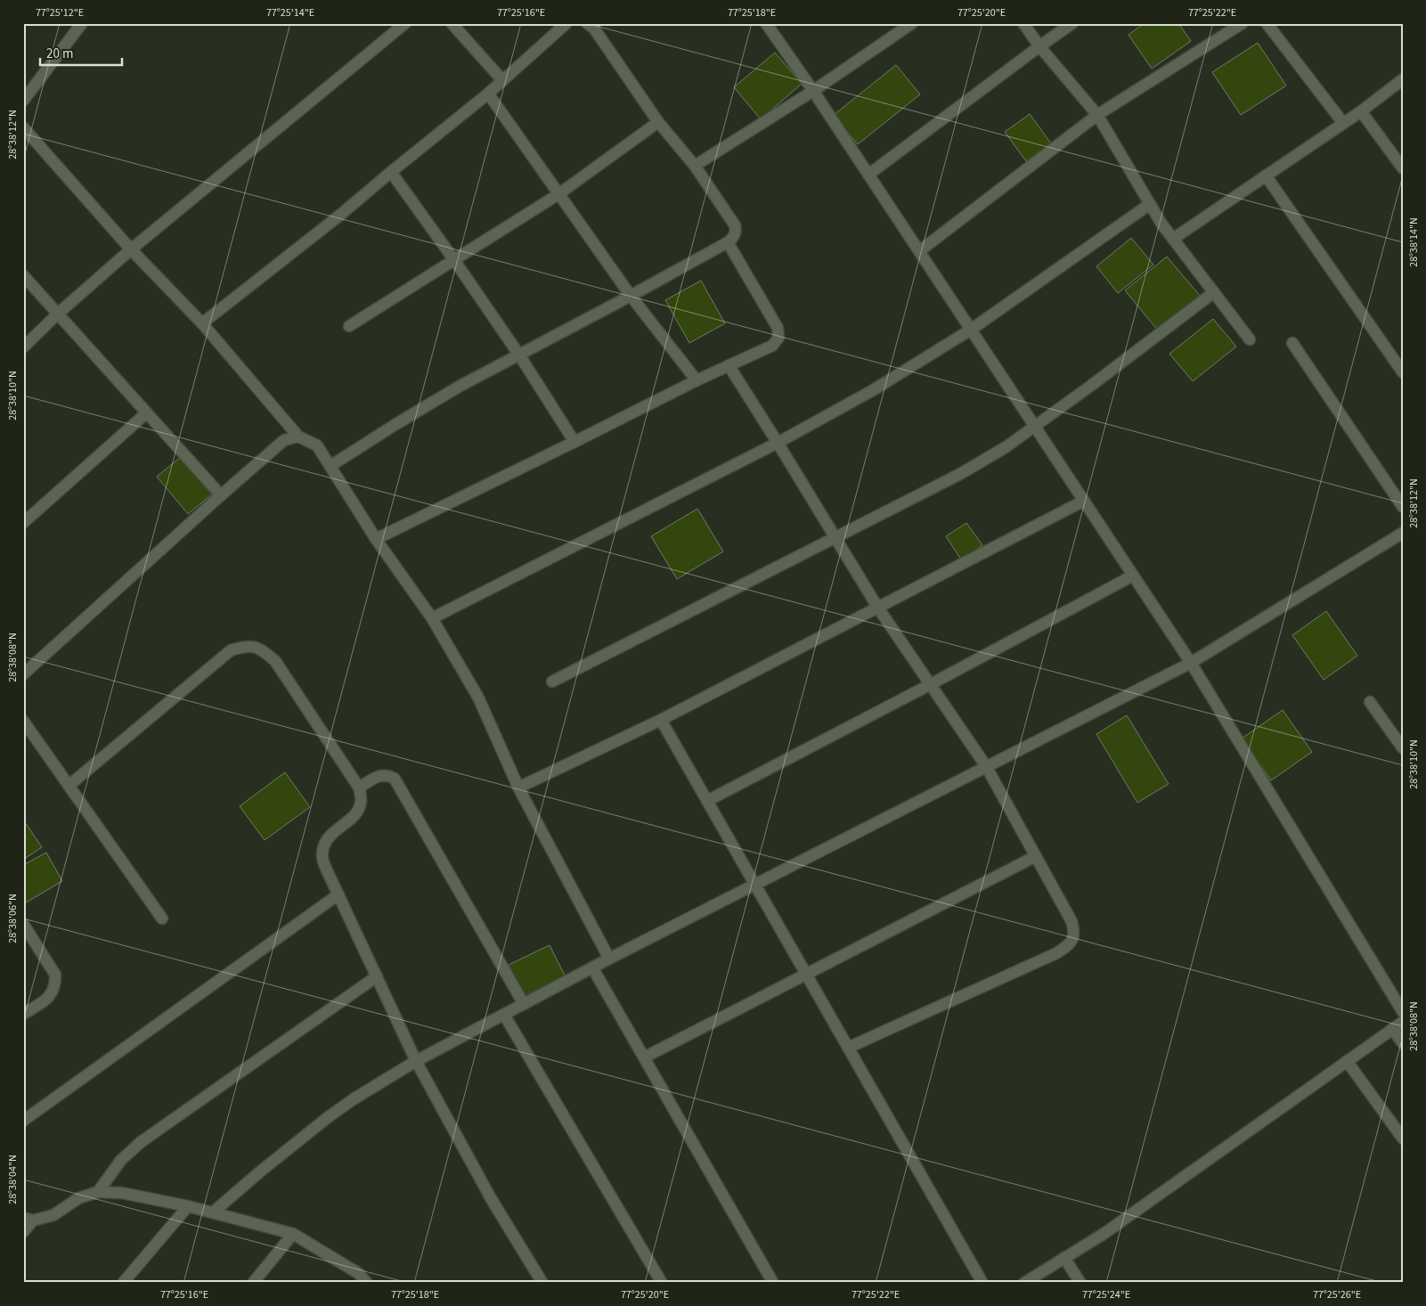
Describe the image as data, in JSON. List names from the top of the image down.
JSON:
{
  "scale_bar": "20 m",
  "coordinates": [
    "77°25'12\"E",
    "77°25'14\"E",
    "77°25'16\"E",
    "77°25'18\"E",
    "77°25'20\"E",
    "77°25'22\"E",
    "28°38'12\"N",
    "28°38'14\"N",
    "28°38'10\"N",
    "28°38'08\"N",
    "28°38'06\"N",
    "28°38'04\"N",
    "77°25'24\"E",
    "77°25'26\"E"
  ]
}
